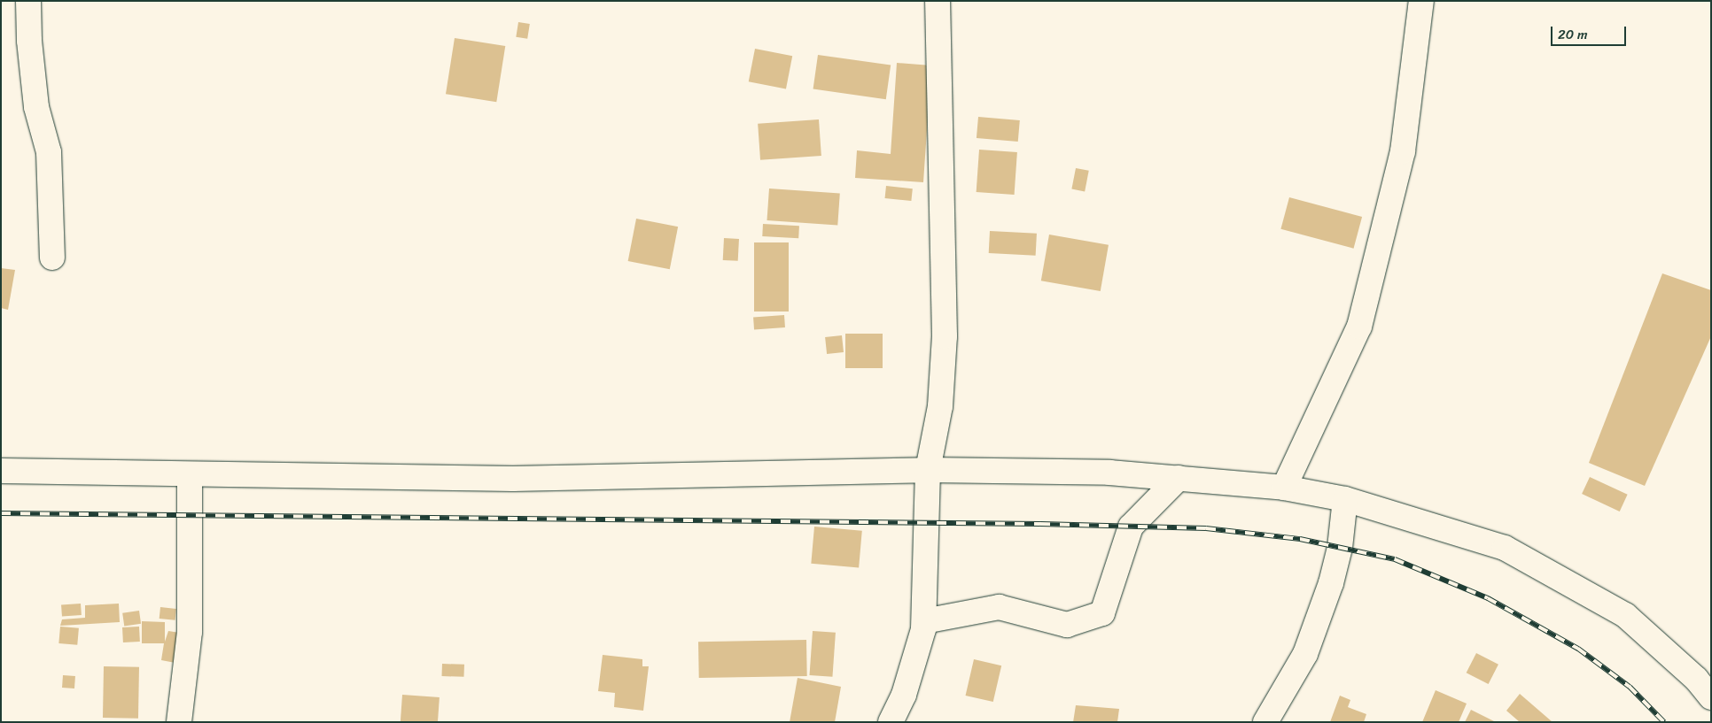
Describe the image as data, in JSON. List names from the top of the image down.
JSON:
{
  "scale_bar": "20 m"
}
